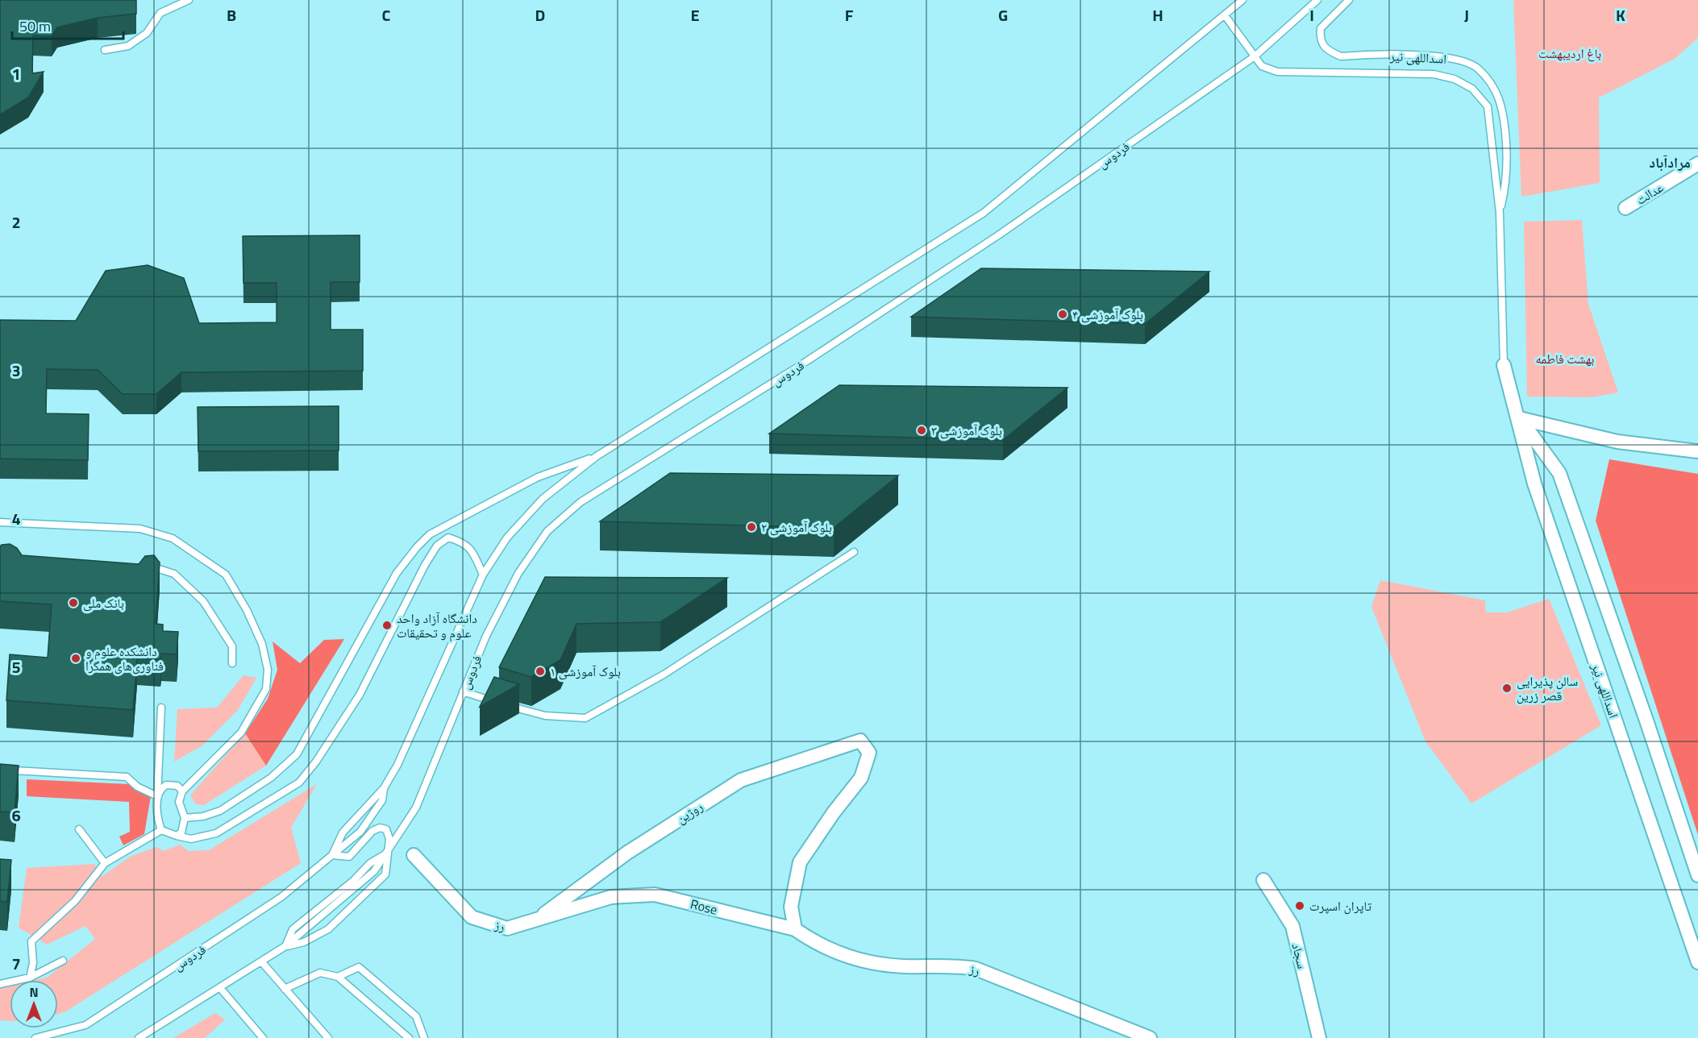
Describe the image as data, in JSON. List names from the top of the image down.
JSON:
{
  "streets": {
    "street": [
      "اسداللهی نیر",
      "عدالت",
      "روژین",
      "Rose",
      "رز",
      "سجاد"
    ],
    "lane": ["فردوس"]
  },
  "crossings": [
    ["اسداللهی نیر", "فردوس"],
    ["روژین", "Rose"],
    ["روژین", "رز"],
    ["Rose", "رز"]
  ],
  "districts": ["مرادآباد"],
  "parks": ["باغ اردیبهشت", "بهشت فاطمه"],
  "places": [
    "بلوک آموزشی ۴",
    "بلوک آموزشی ۳",
    "بلوک آموزشی ۲",
    "بانک ملی",
    "دانشگاه آزاد واحد علوم و تحقیقات",
    "دانشکده علوم و فناوری‌های همگرا",
    "بلوک آموزشی ۱",
    "سالن پذیرایی قصر زرین",
    "تاپران اسپرت"
  ],
  "scale_bar": "50 m",
  "north": "top",
  "grid": {
    "columns": [
      "B",
      "C",
      "D",
      "E",
      "F",
      "G",
      "H",
      "I",
      "J",
      "K"
    ],
    "rows": [
      "1",
      "2",
      "3",
      "4",
      "5",
      "6",
      "7"
    ]
  }
}
